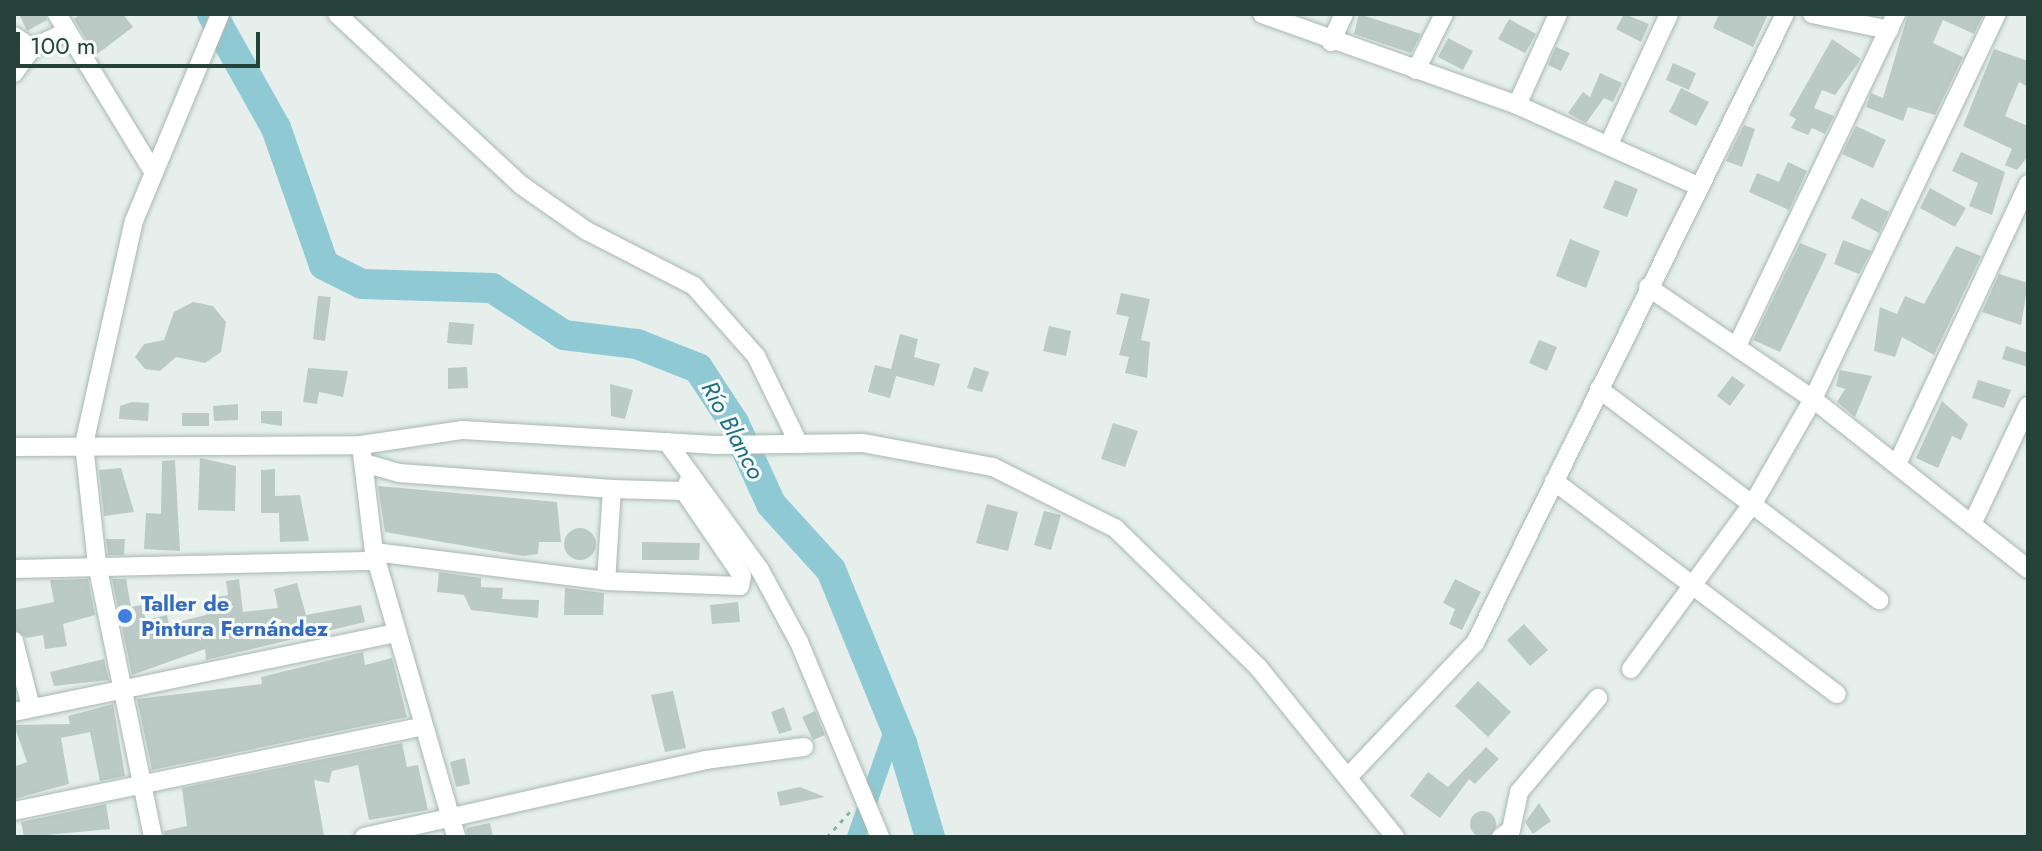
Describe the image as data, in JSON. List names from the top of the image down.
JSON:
{
  "water": ["Río Blanco"],
  "places": ["Taller de Pintura Fernández"],
  "scale_bar": "100 m"
}
